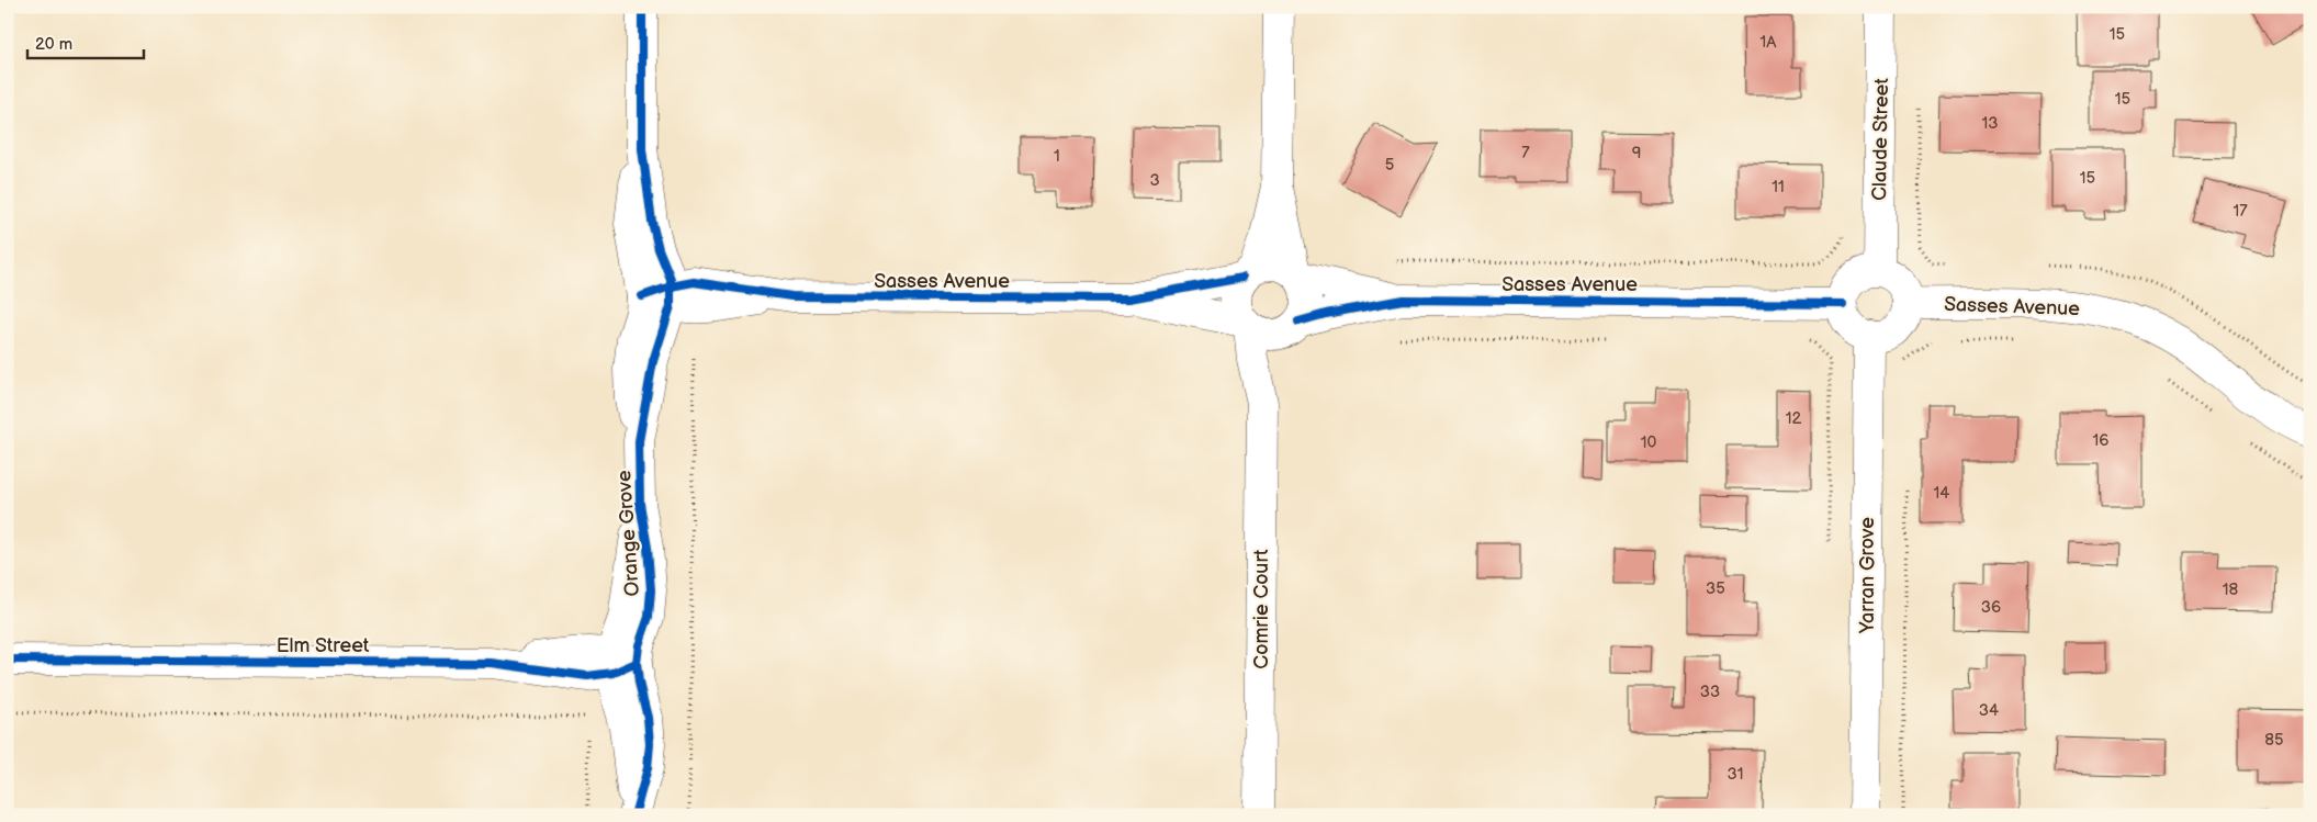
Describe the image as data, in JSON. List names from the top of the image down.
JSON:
{
  "streets": {
    "street": [
      "Claude Street",
      "Sasses Avenue",
      "Orange Grove",
      "Yarran Grove",
      "Comrie Court",
      "Elm Street"
    ]
  },
  "crossings": [
    ["Claude Street", "Sasses Avenue"],
    ["Claude Street", "Yarran Grove"],
    ["Sasses Avenue", "Orange Grove"],
    ["Sasses Avenue", "Yarran Grove"],
    ["Sasses Avenue", "Comrie Court"],
    ["Orange Grove", "Elm Street"]
  ],
  "house_numbers": [
    "15",
    "1A",
    "15",
    "13",
    "7",
    "9",
    "1",
    "5",
    "15",
    "3",
    "11",
    "17",
    "12",
    "16",
    "10",
    "14",
    "35",
    "18",
    "36",
    "33",
    "34",
    "85",
    "31"
  ],
  "scale_bar": "20 m"
}
